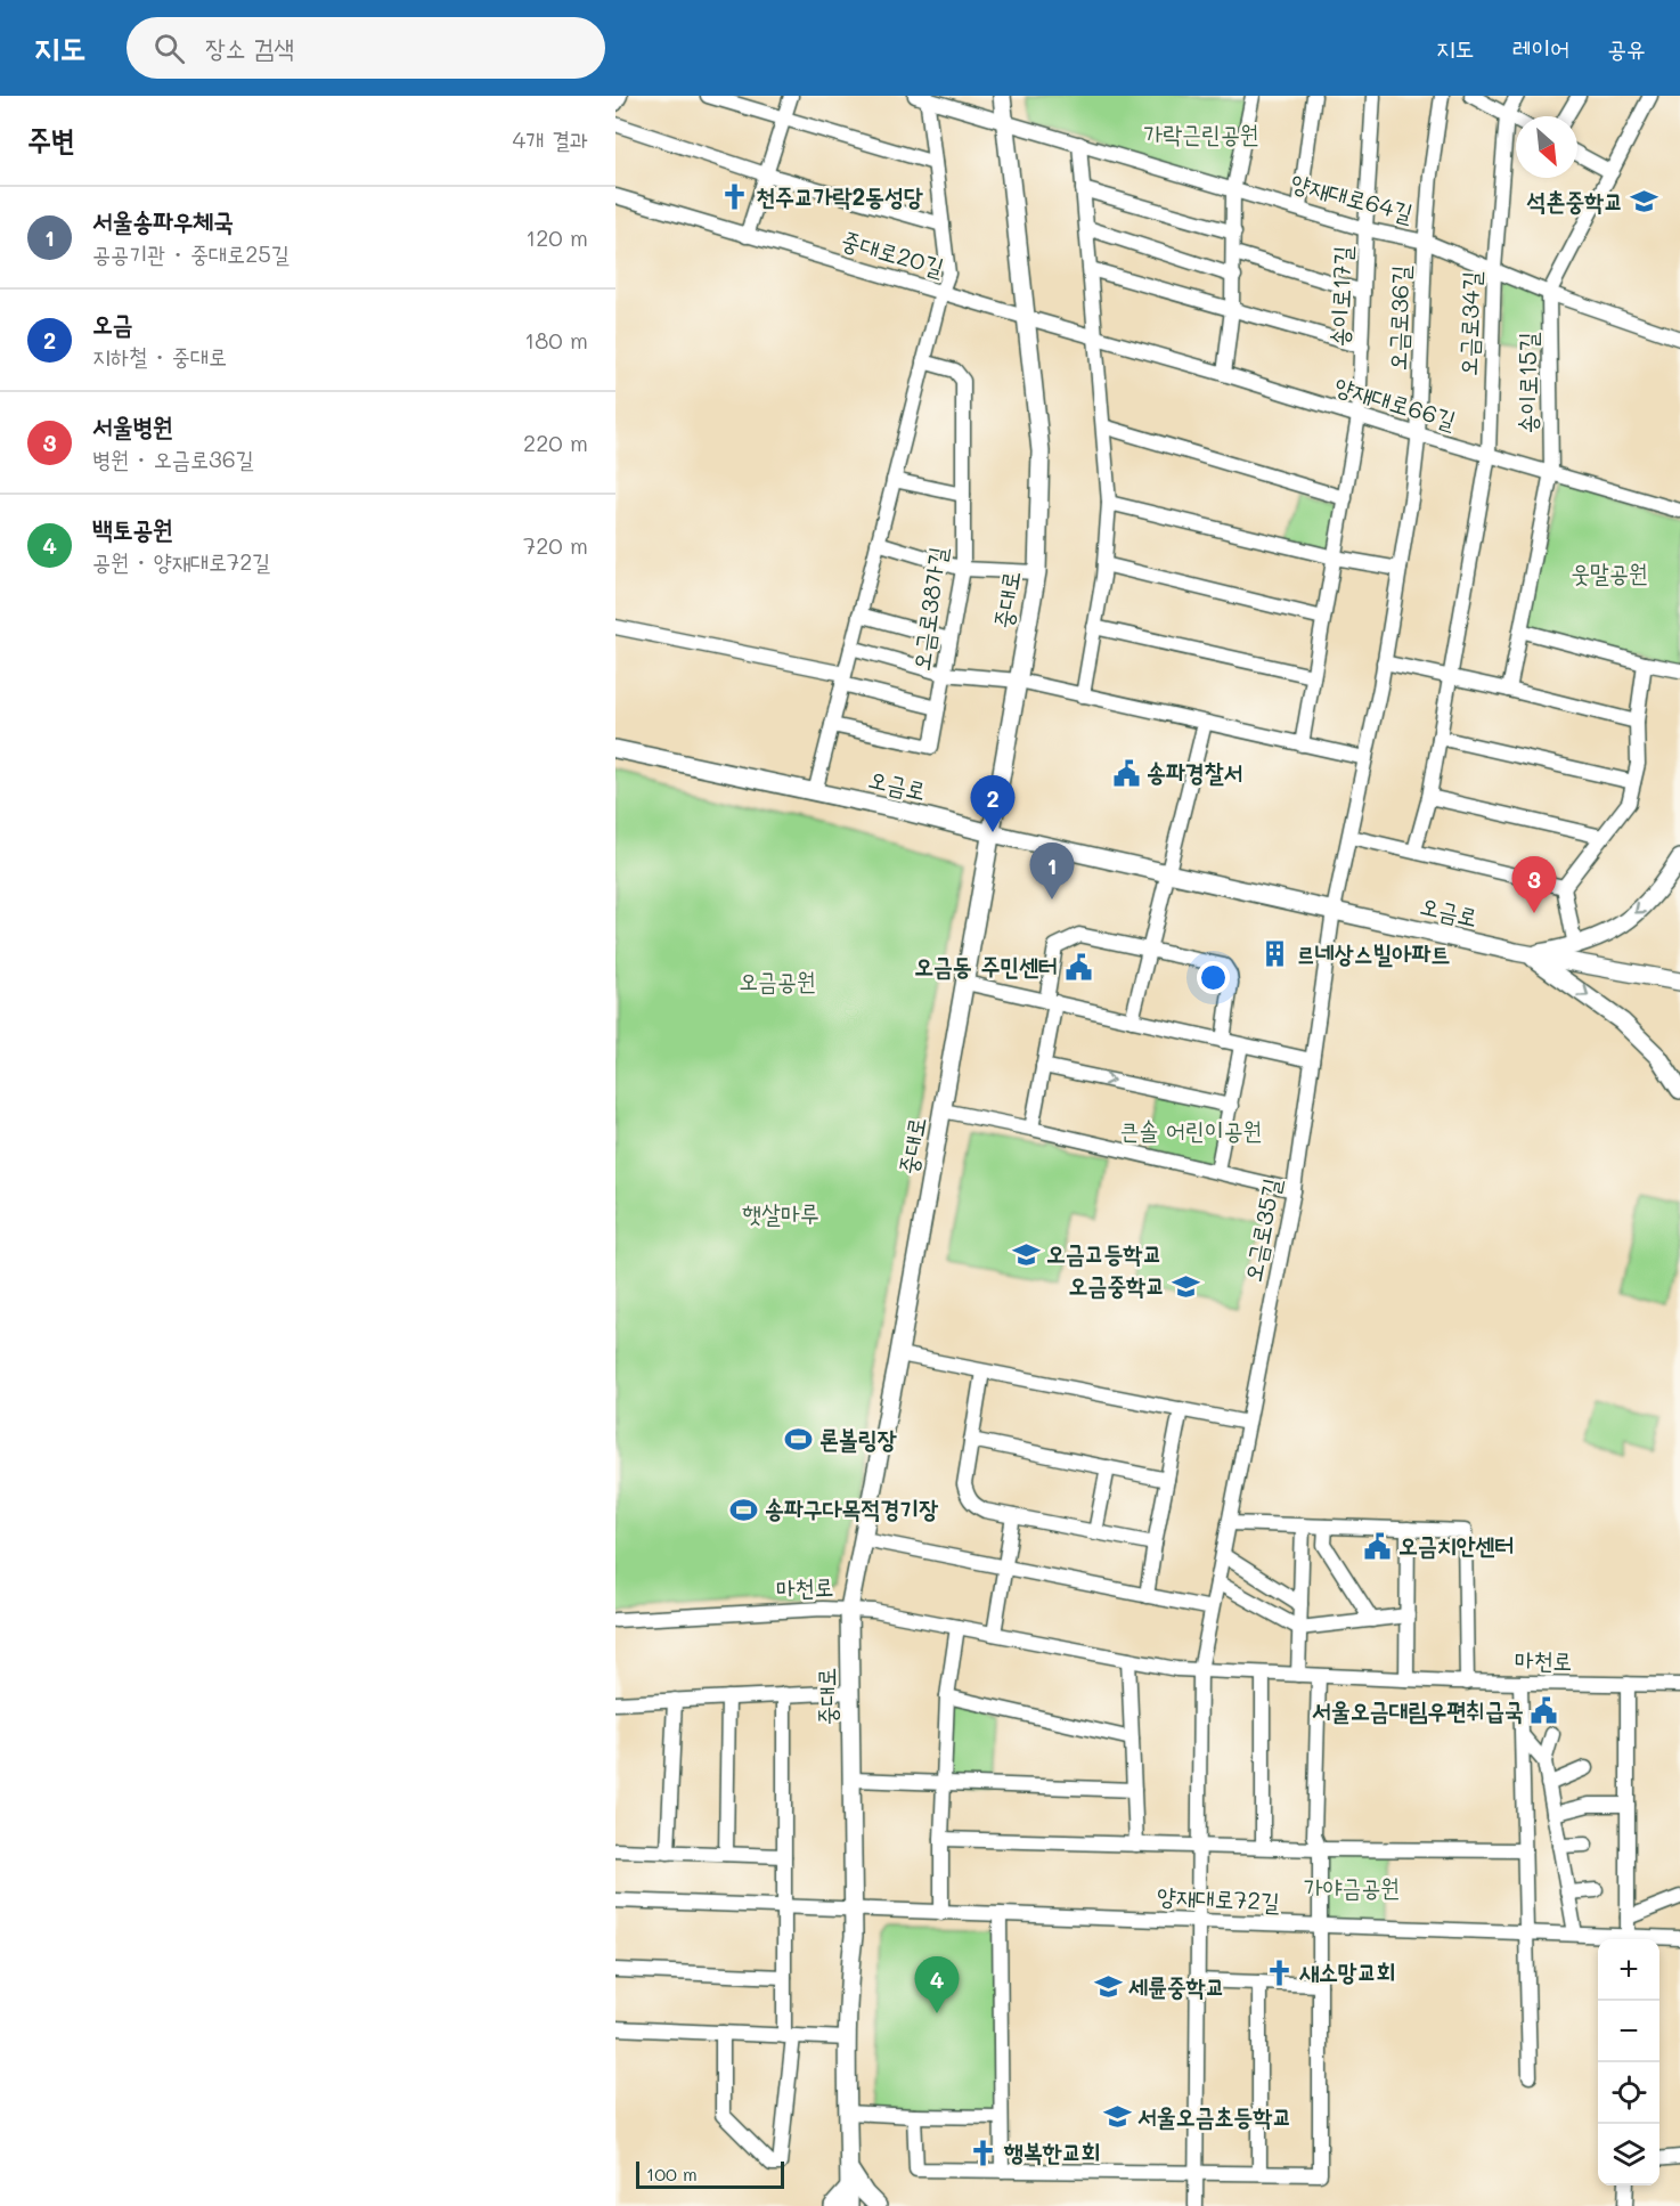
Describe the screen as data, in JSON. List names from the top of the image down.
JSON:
{
  "streets": {
    "main road": ["중대로", "오금로"],
    "street": [
      "양재대로64길",
      "중대로20길",
      "송이로17길",
      "오금로36길",
      "오금로34길",
      "송이로15길",
      "양재대로66길",
      "오금로38가길",
      "오금로35길",
      "마천로",
      "양재대로72길"
    ]
  },
  "crossings": [
    ["양재대로64길", "송이로17길"],
    ["양재대로64길", "오금로36길"],
    ["양재대로64길", "오금로34길"],
    ["양재대로64길", "송이로15길"],
    ["양재대로64길", "중대로"],
    ["중대로20길", "양재대로66길"],
    ["중대로20길", "중대로"],
    ["송이로17길", "양재대로66길"],
    ["오금로36길", "양재대로66길"],
    ["오금로36길", "오금로"],
    ["오금로36길", "오금로35길"],
    ["오금로34길", "양재대로66길"],
    ["송이로15길", "양재대로66길"],
    ["양재대로66길", "중대로"],
    ["중대로", "오금로"],
    ["중대로", "마천로"],
    ["중대로", "양재대로72길"],
    ["오금로", "오금로35길"],
    ["오금로35길", "마천로"],
    ["오금로35길", "양재대로72길"]
  ],
  "parks": [
    "가락근린공원",
    "웃말공원",
    "오금공원",
    "큰솔 어린이공원",
    "햇살마루",
    "가야금공원"
  ],
  "places": {
    "church": ["천주교가락2동성당", "새소망교회", "행복한교회"],
    "school or university": [
      "석촌중학교",
      "오금고등학교",
      "오금중학교",
      "세륜중학교",
      "서울오금초등학교"
    ],
    "public building": [
      "송파경찰서",
      "오금동 주민센터",
      "오금치안센터",
      "서울오금대림우편취급국"
    ],
    "building": ["르네상스빌아파트"],
    "sports": ["론볼링장", "송파구다목적경기장"]
  },
  "scale_bar": "100 m",
  "north": "bottom right",
  "page": {
    "header": "지도",
    "search": "장소 검색",
    "nav": ["지도", "레이어", "공유"],
    "heading": ["주변", "4개 결과"],
    "list": [
      {
        "mark": "1",
        "name": "서울송파우체국",
        "note": "공공기관 · 중대로25길",
        "value": "120 m"
      },
      {
        "mark": "2",
        "name": "오금",
        "note": "지하철 · 중대로",
        "value": "180 m"
      },
      {
        "mark": "3",
        "name": "서울병원",
        "note": "병원 · 오금로36길",
        "value": "220 m"
      },
      {
        "mark": "4",
        "name": "백토공원",
        "note": "공원 · 양재대로72길",
        "value": "720 m"
      }
    ],
    "pins": [
      "2",
      "1",
      "3",
      "4"
    ],
    "map_buttons": ["+", "−"],
    "scale": "100 m"
  }
}
